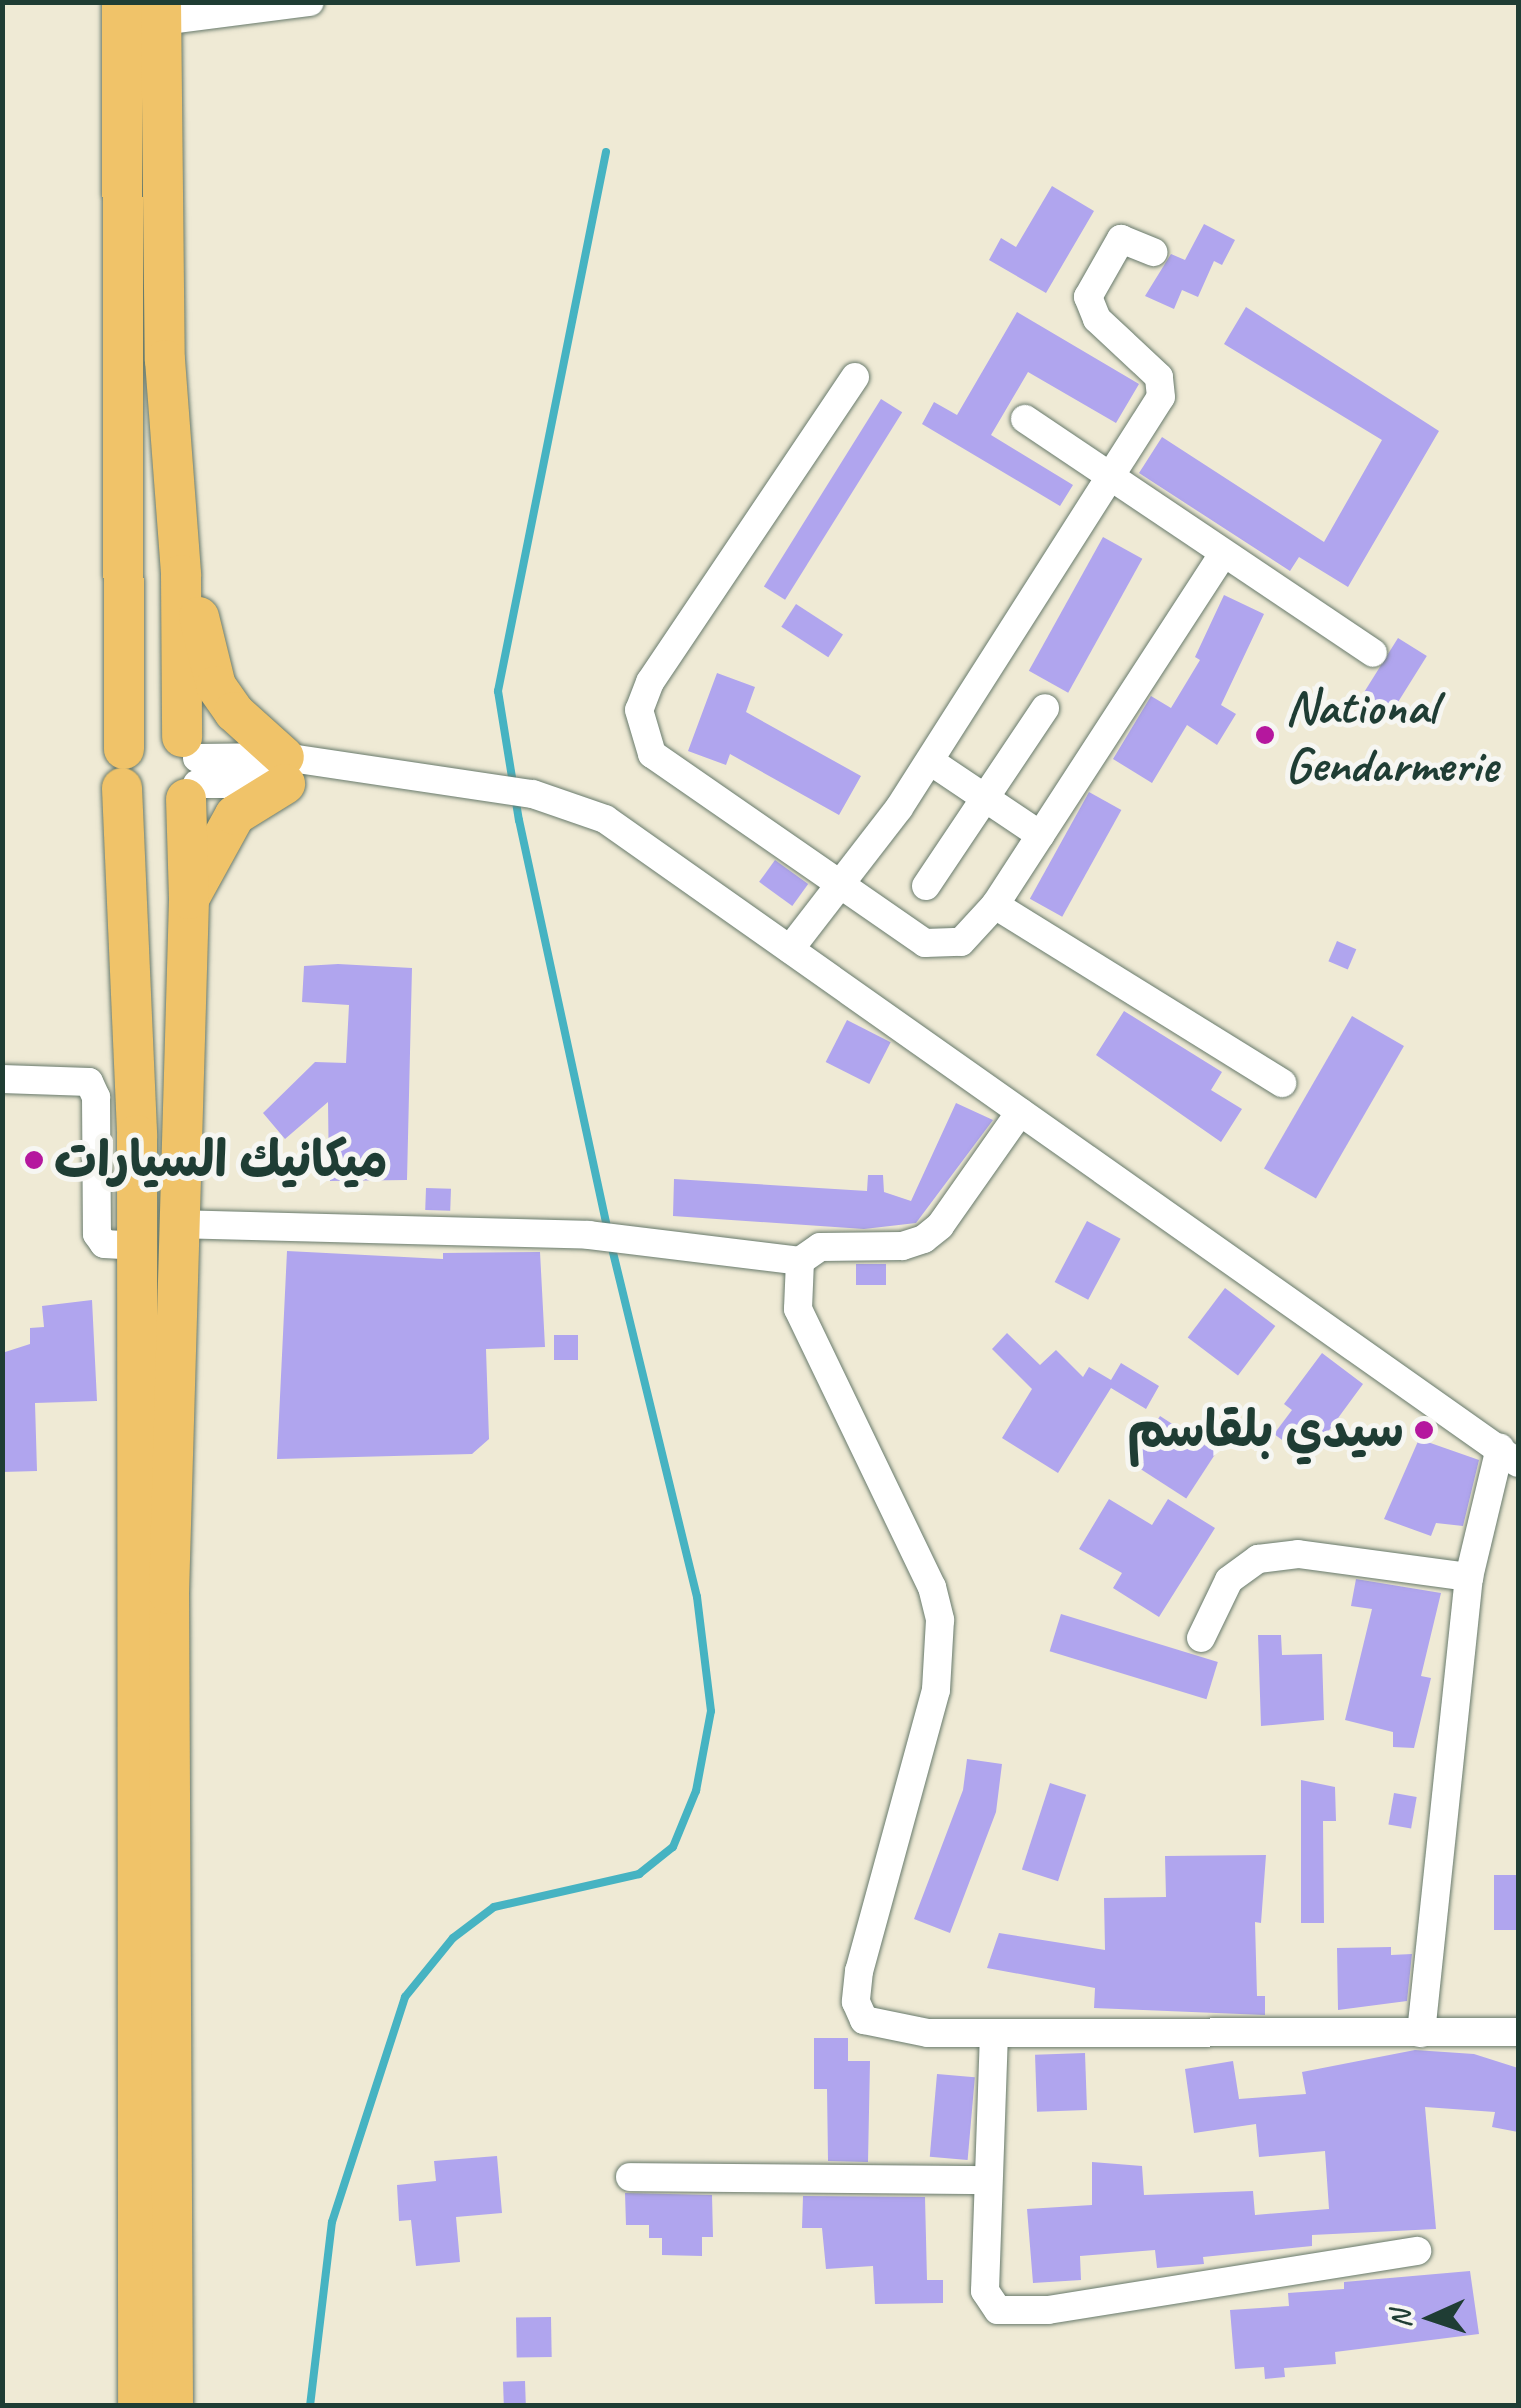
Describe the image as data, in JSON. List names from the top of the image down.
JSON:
{
  "places": ["National Gendarmerie", "ميكانيك السيارات", "سيدي بلقاسم"],
  "north": "left"
}
